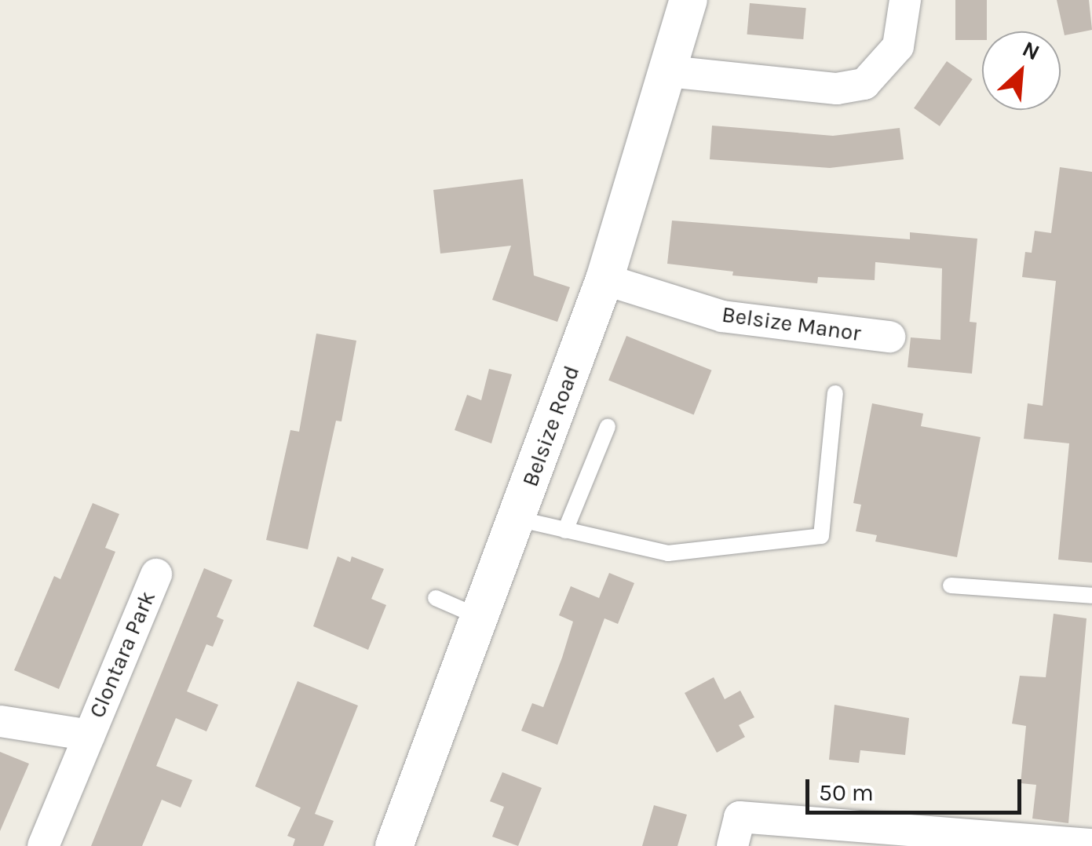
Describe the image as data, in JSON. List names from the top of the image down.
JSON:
{
  "streets": {
    "street": ["Belsize Manor", "Belsize Road", "Clontara Park"]
  },
  "crossings": [
    ["Belsize Manor", "Belsize Road"]
  ],
  "scale_bar": "50 m",
  "north": "top right"
}
